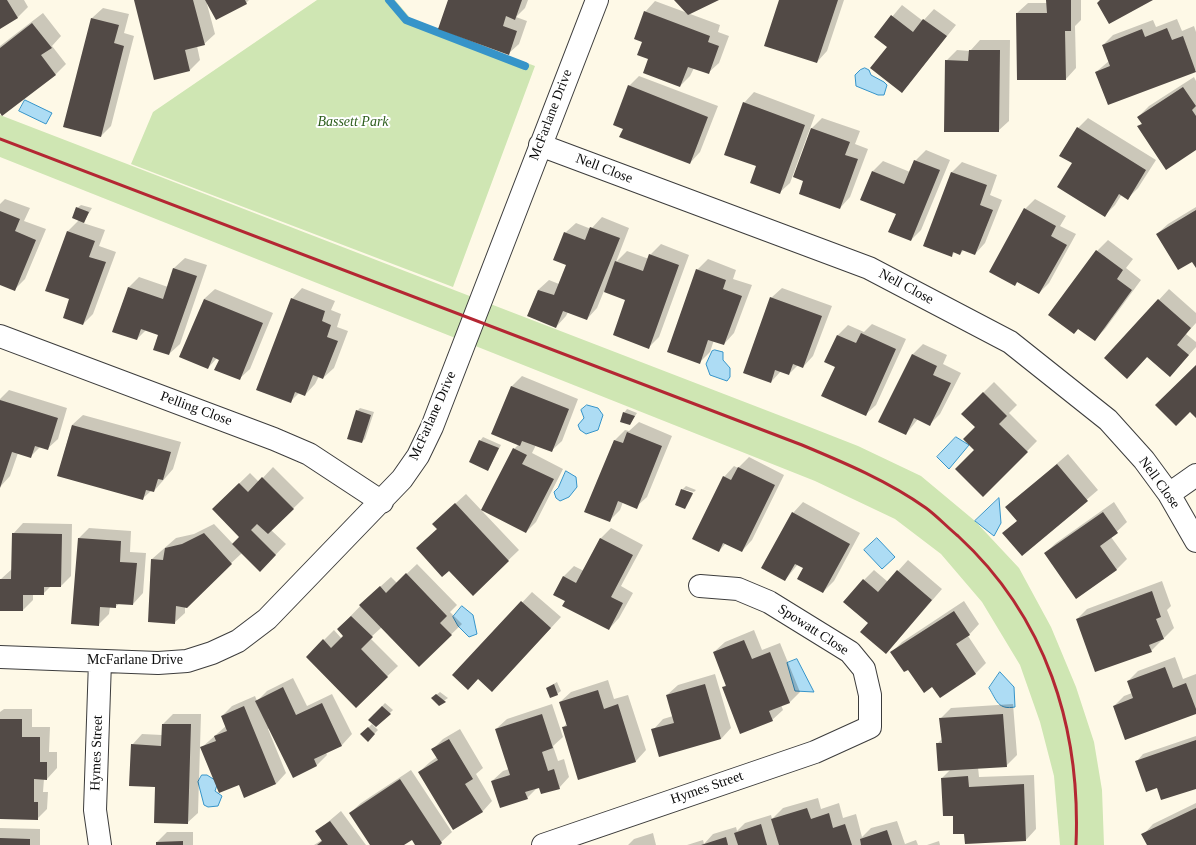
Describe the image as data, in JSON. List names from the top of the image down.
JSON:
{
  "streets": {
    "street": [
      "McFarlane Drive",
      "Nell Close",
      "Pelling Close",
      "Spowatt Close",
      "Hymes Street"
    ]
  },
  "crossings": [
    ["McFarlane Drive", "Nell Close"],
    ["McFarlane Drive", "Pelling Close"],
    ["McFarlane Drive", "Hymes Street"],
    ["Spowatt Close", "Hymes Street"]
  ],
  "parks": ["Bassett Park"]
}
